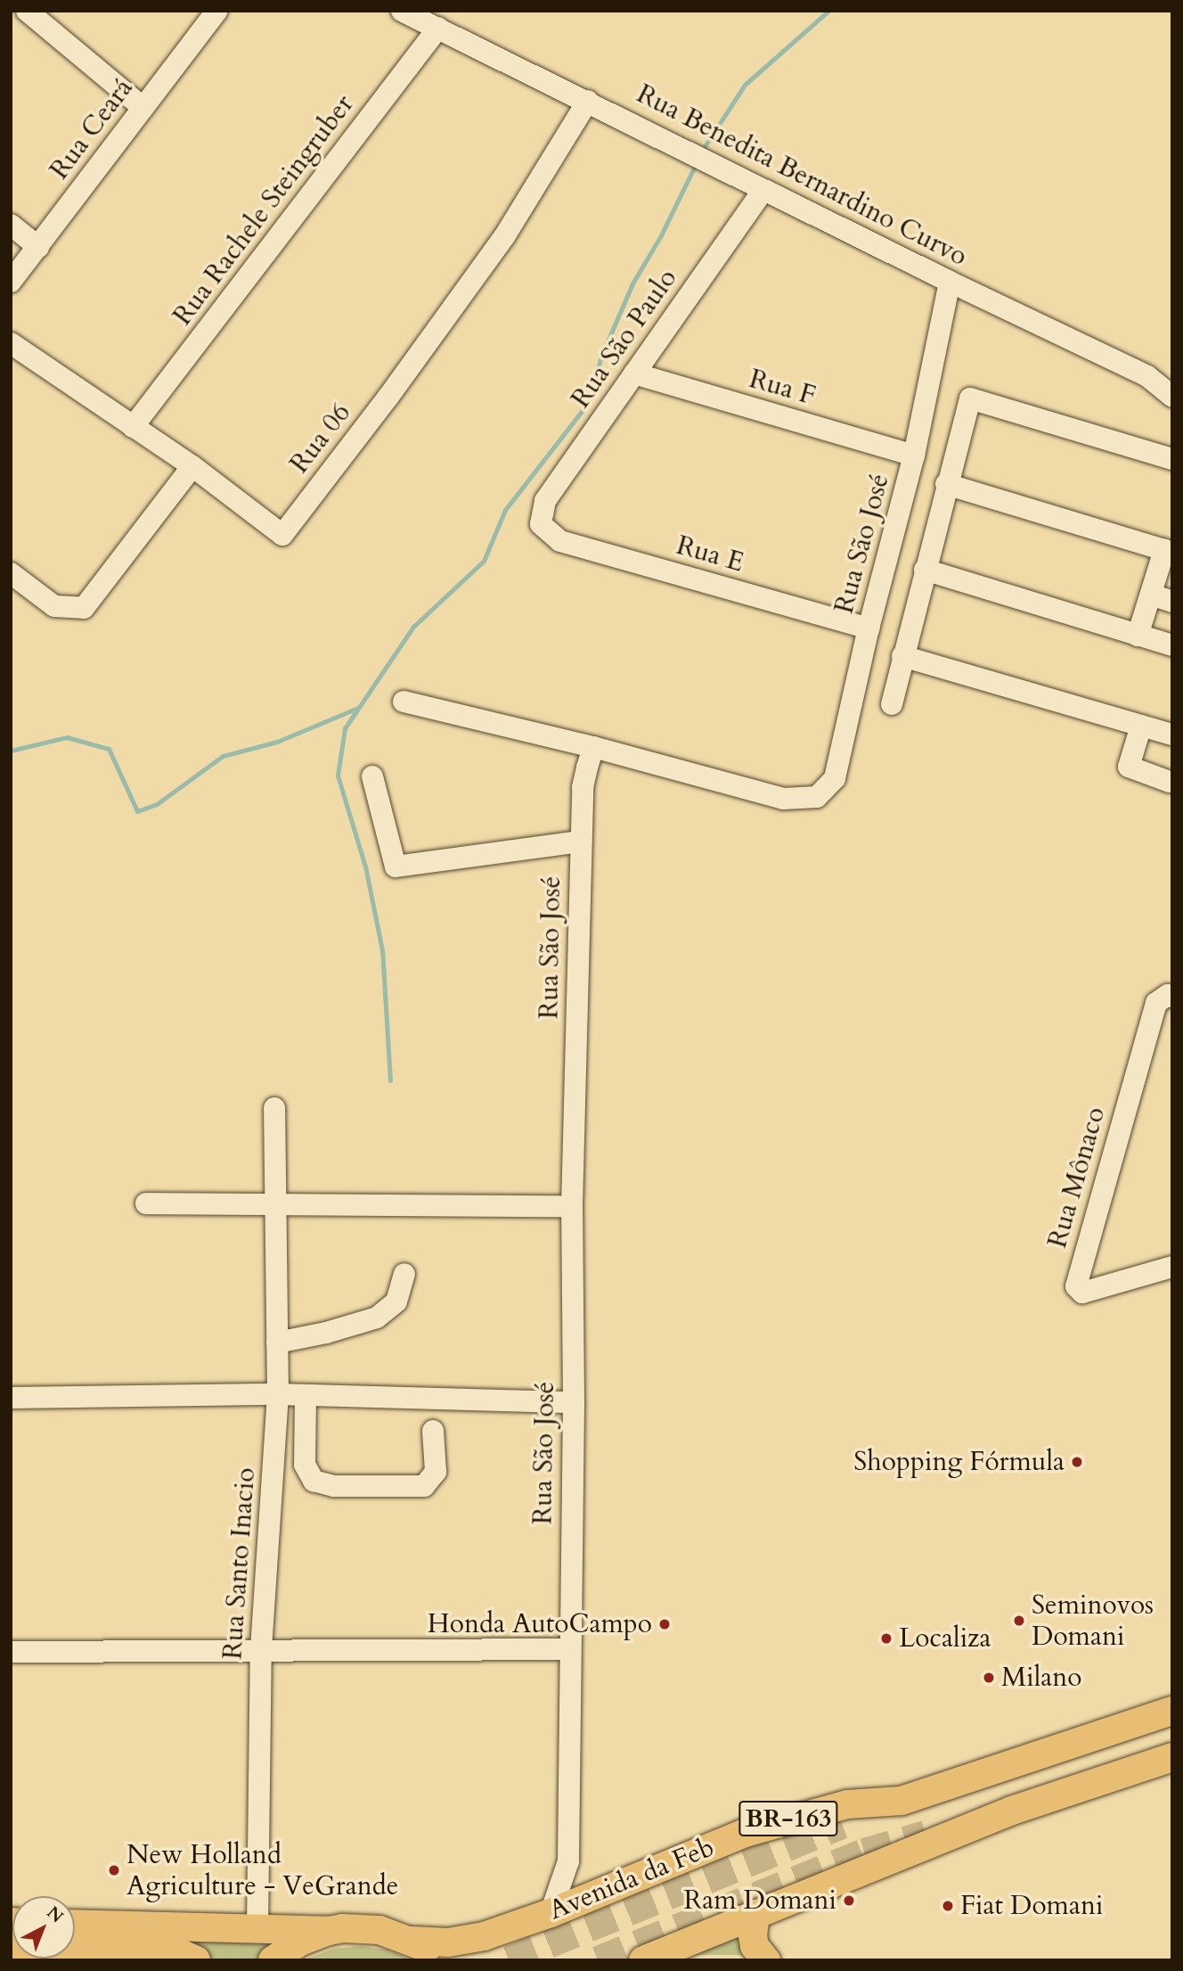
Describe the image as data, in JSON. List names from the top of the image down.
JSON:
{
  "streets": {
    "main road": ["BR-163", "Avenida da Feb"],
    "street": [
      "Rua Ceará",
      "Rua Benedita Bernardino Curvo",
      "Rua Rachele Steingruber",
      "Rua São Paulo",
      "Rua F",
      "Rua 06",
      "Rua São José",
      "Rua E",
      "Rua Mônaco",
      "Rua Santo Inacio"
    ]
  },
  "crossings": [
    ["Rua Benedita Bernardino Curvo", "Rua Rachele Steingruber"],
    ["Rua Benedita Bernardino Curvo", "Rua São Paulo"],
    ["Rua Benedita Bernardino Curvo", "Rua 06"],
    ["Rua Benedita Bernardino Curvo", "Rua São José"],
    ["Rua Rachele Steingruber", "Rua 06"],
    ["Rua São Paulo", "Rua F"],
    ["Rua São Paulo", "Rua E"],
    ["Rua F", "Rua São José"],
    ["Rua São José", "Rua E"],
    ["Rua São José", "Avenida da Feb"],
    ["Rua Santo Inacio", "BR-163"],
    ["BR-163", "Avenida da Feb"]
  ],
  "places": [
    "Shopping Fórmula",
    "Seminovos Domani",
    "Honda AutoCampo",
    "Localiza",
    "Milano",
    "New Holland Agriculture - VeGrande",
    "Ram Domani",
    "Fiat Domani"
  ],
  "north": "top right"
}
